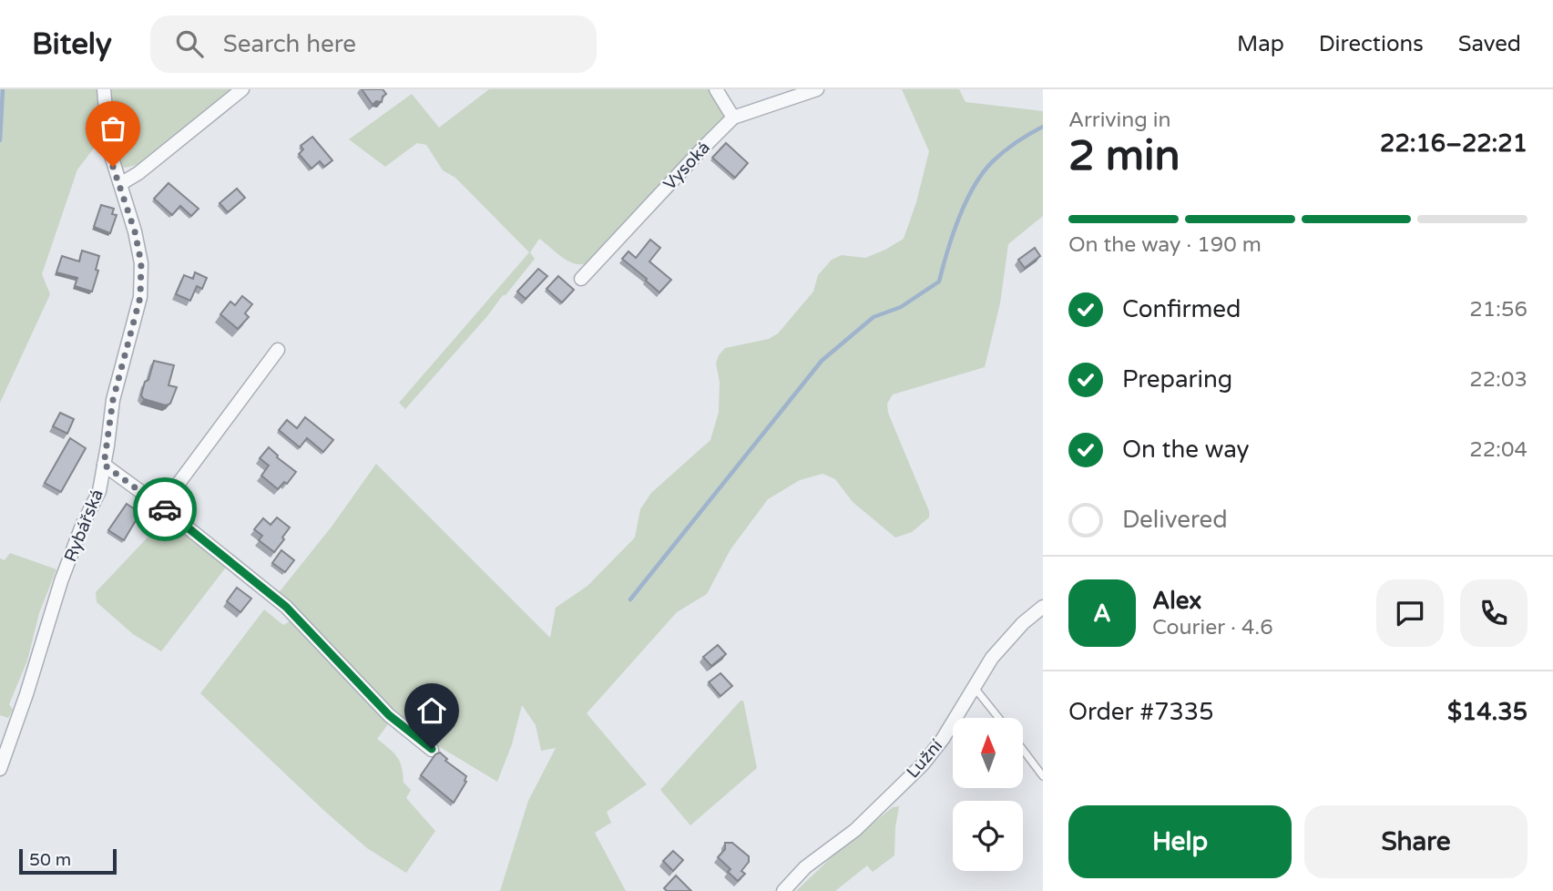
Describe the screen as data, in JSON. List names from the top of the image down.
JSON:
{
  "streets": {
    "street": ["Vysoká", "Rybářská", "Lužní"]
  },
  "scale_bar": "50 m",
  "north": "top",
  "page": {
    "header": "Bitely",
    "search": "Search here",
    "nav": ["Map", "Directions", "Saved"],
    "heading": ["2 min", "Arriving in", "22:16–22:21"],
    "panel": [
      "Alex",
      "Courier · 4.6",
      "Order #7335",
      "$14.35"
    ],
    "bar": "On the way · 190 m",
    "list": [
      ["Confirmed", "21:56"],
      ["Preparing", "22:03"],
      ["On the way", "22:04"],
      "Delivered"
    ],
    "round": "A",
    "buttons": ["Help", "Share"],
    "scale": "50 m"
  }
}
